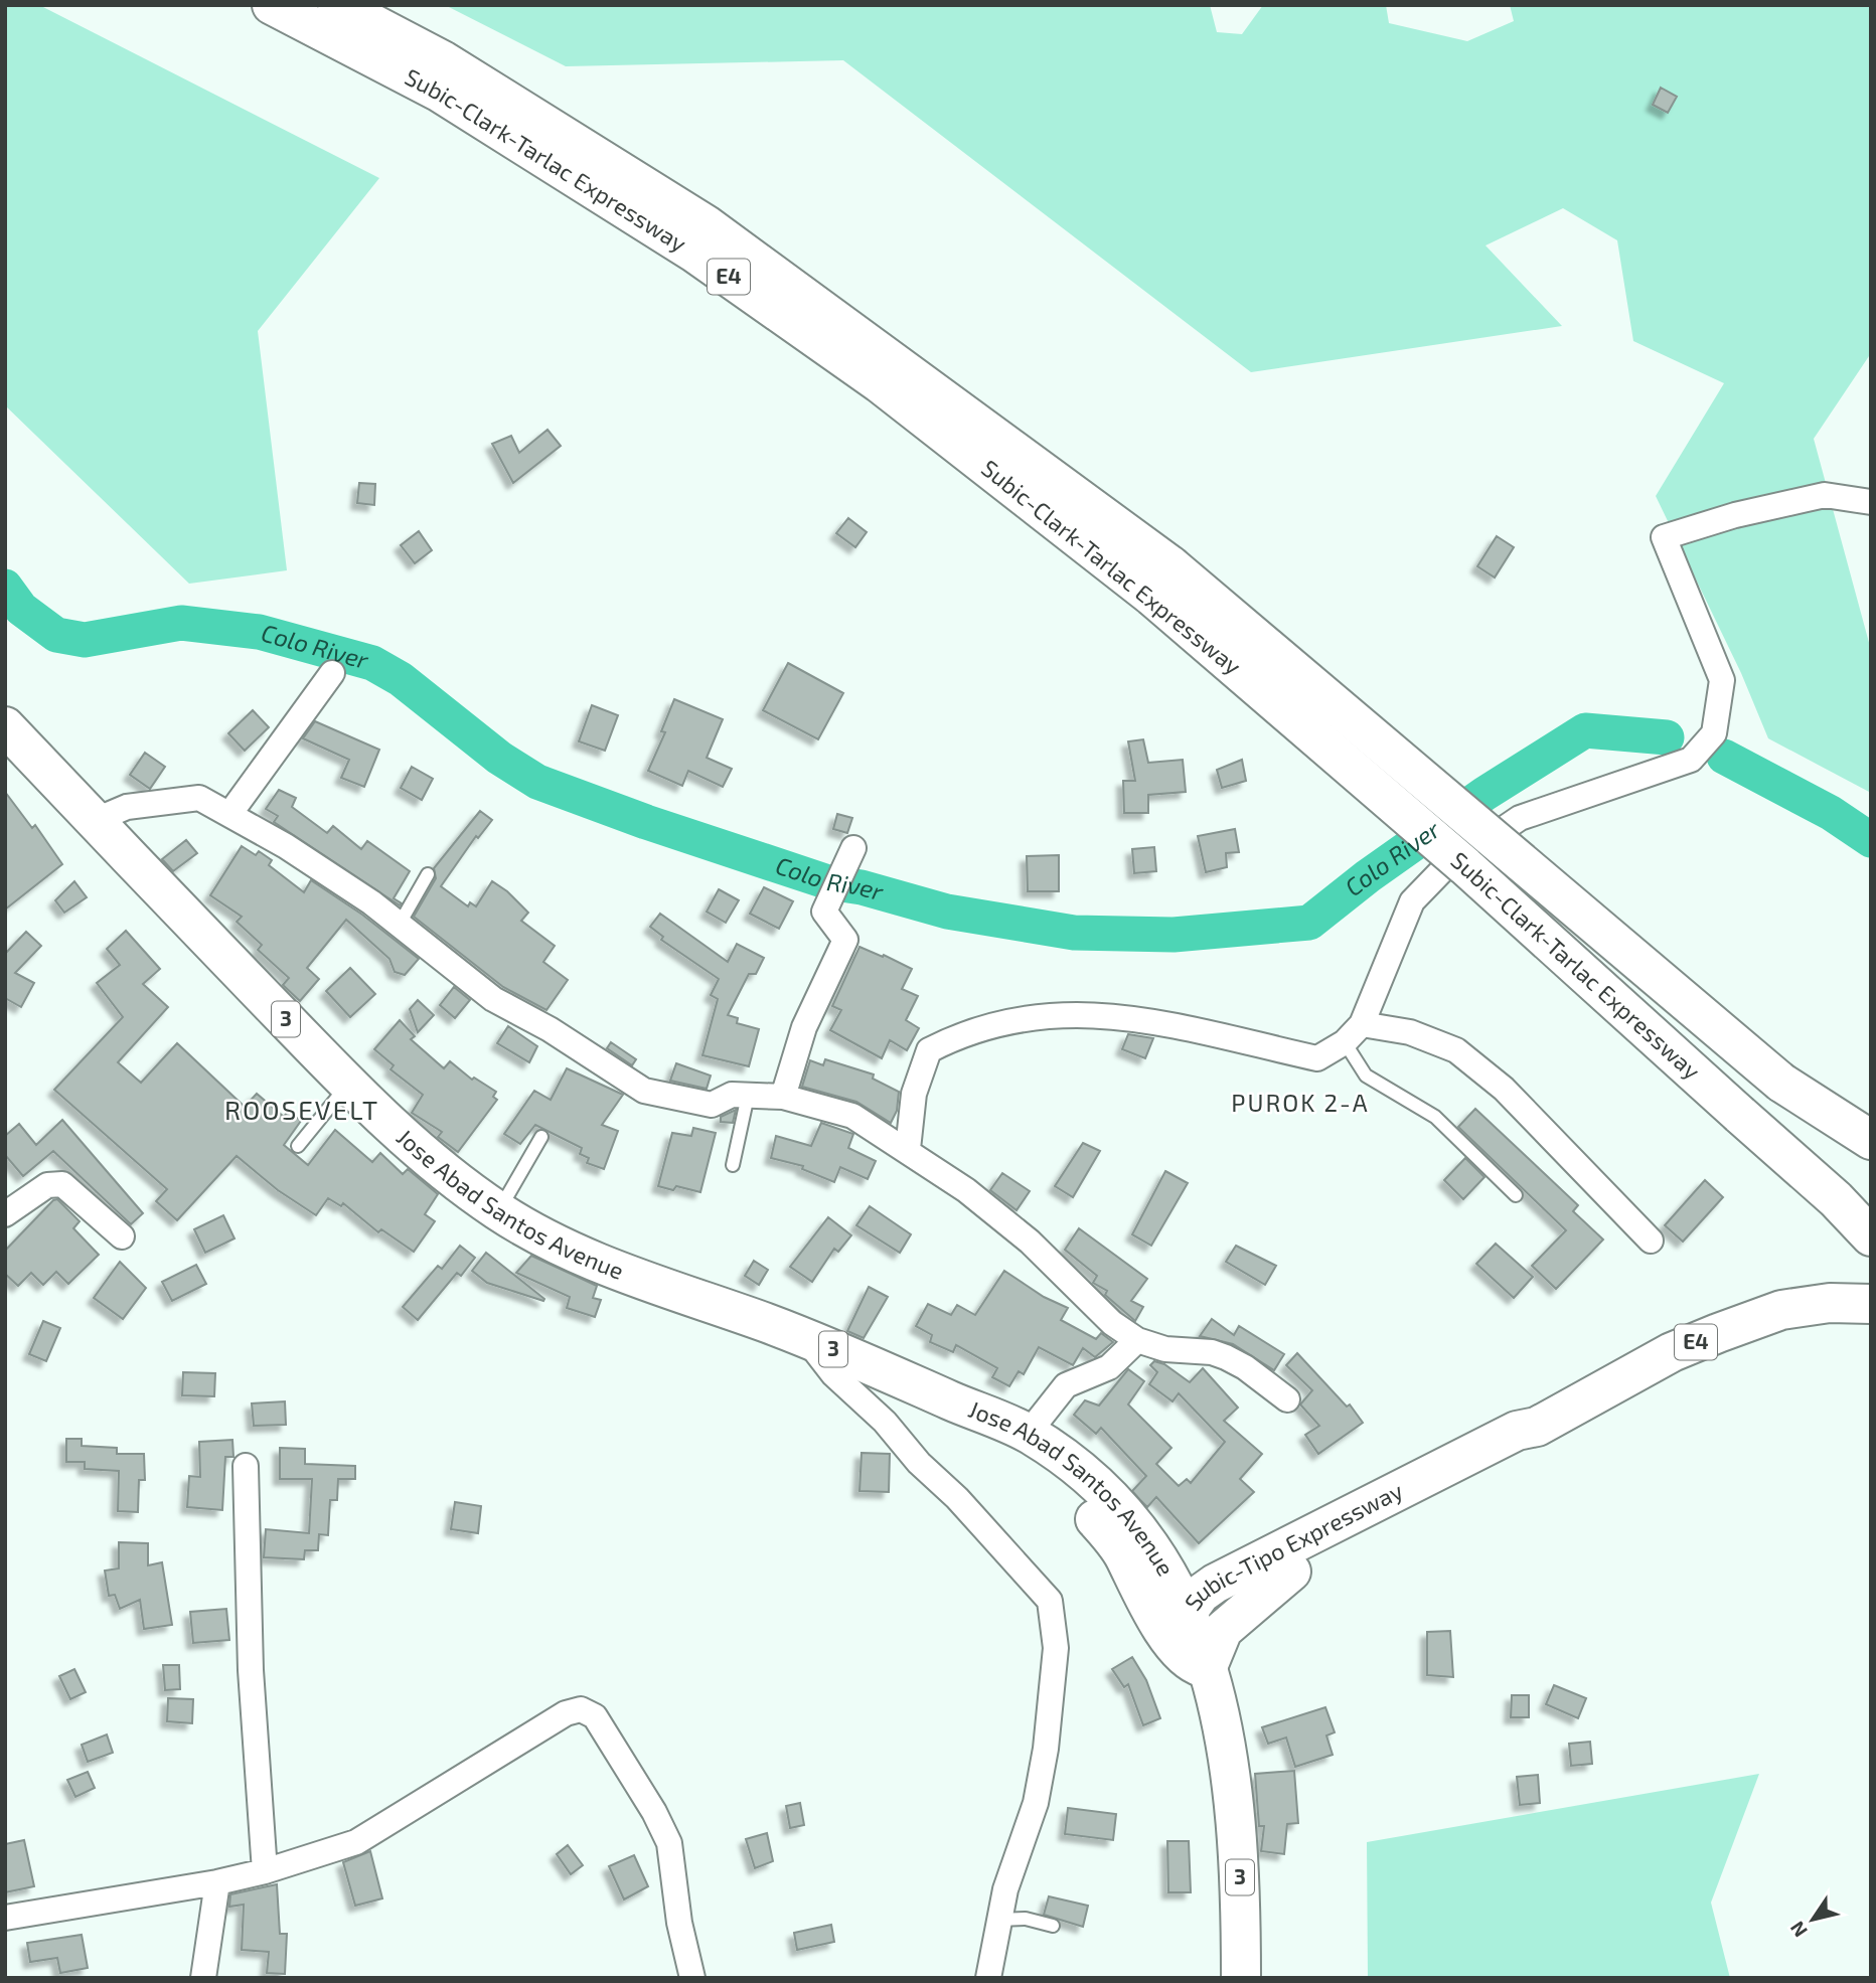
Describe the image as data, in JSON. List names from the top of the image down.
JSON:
{
  "streets": {
    "highway": [
      "Subic-Clark-Tarlac Expressway",
      "E4",
      "3",
      "Jose Abad Santos Avenue",
      "Subic-Tipo Expressway"
    ]
  },
  "crossings": [
    ["E4", "3"],
    ["E4", "Jose Abad Santos Avenue"],
    ["E4", "Subic-Tipo Expressway"],
    ["3", "Jose Abad Santos Avenue"],
    ["3", "Subic-Tipo Expressway"]
  ],
  "districts": ["PUROK 2-A", "ROOSEVELT"],
  "water": ["Colo River"],
  "north": "bottom left"
}
